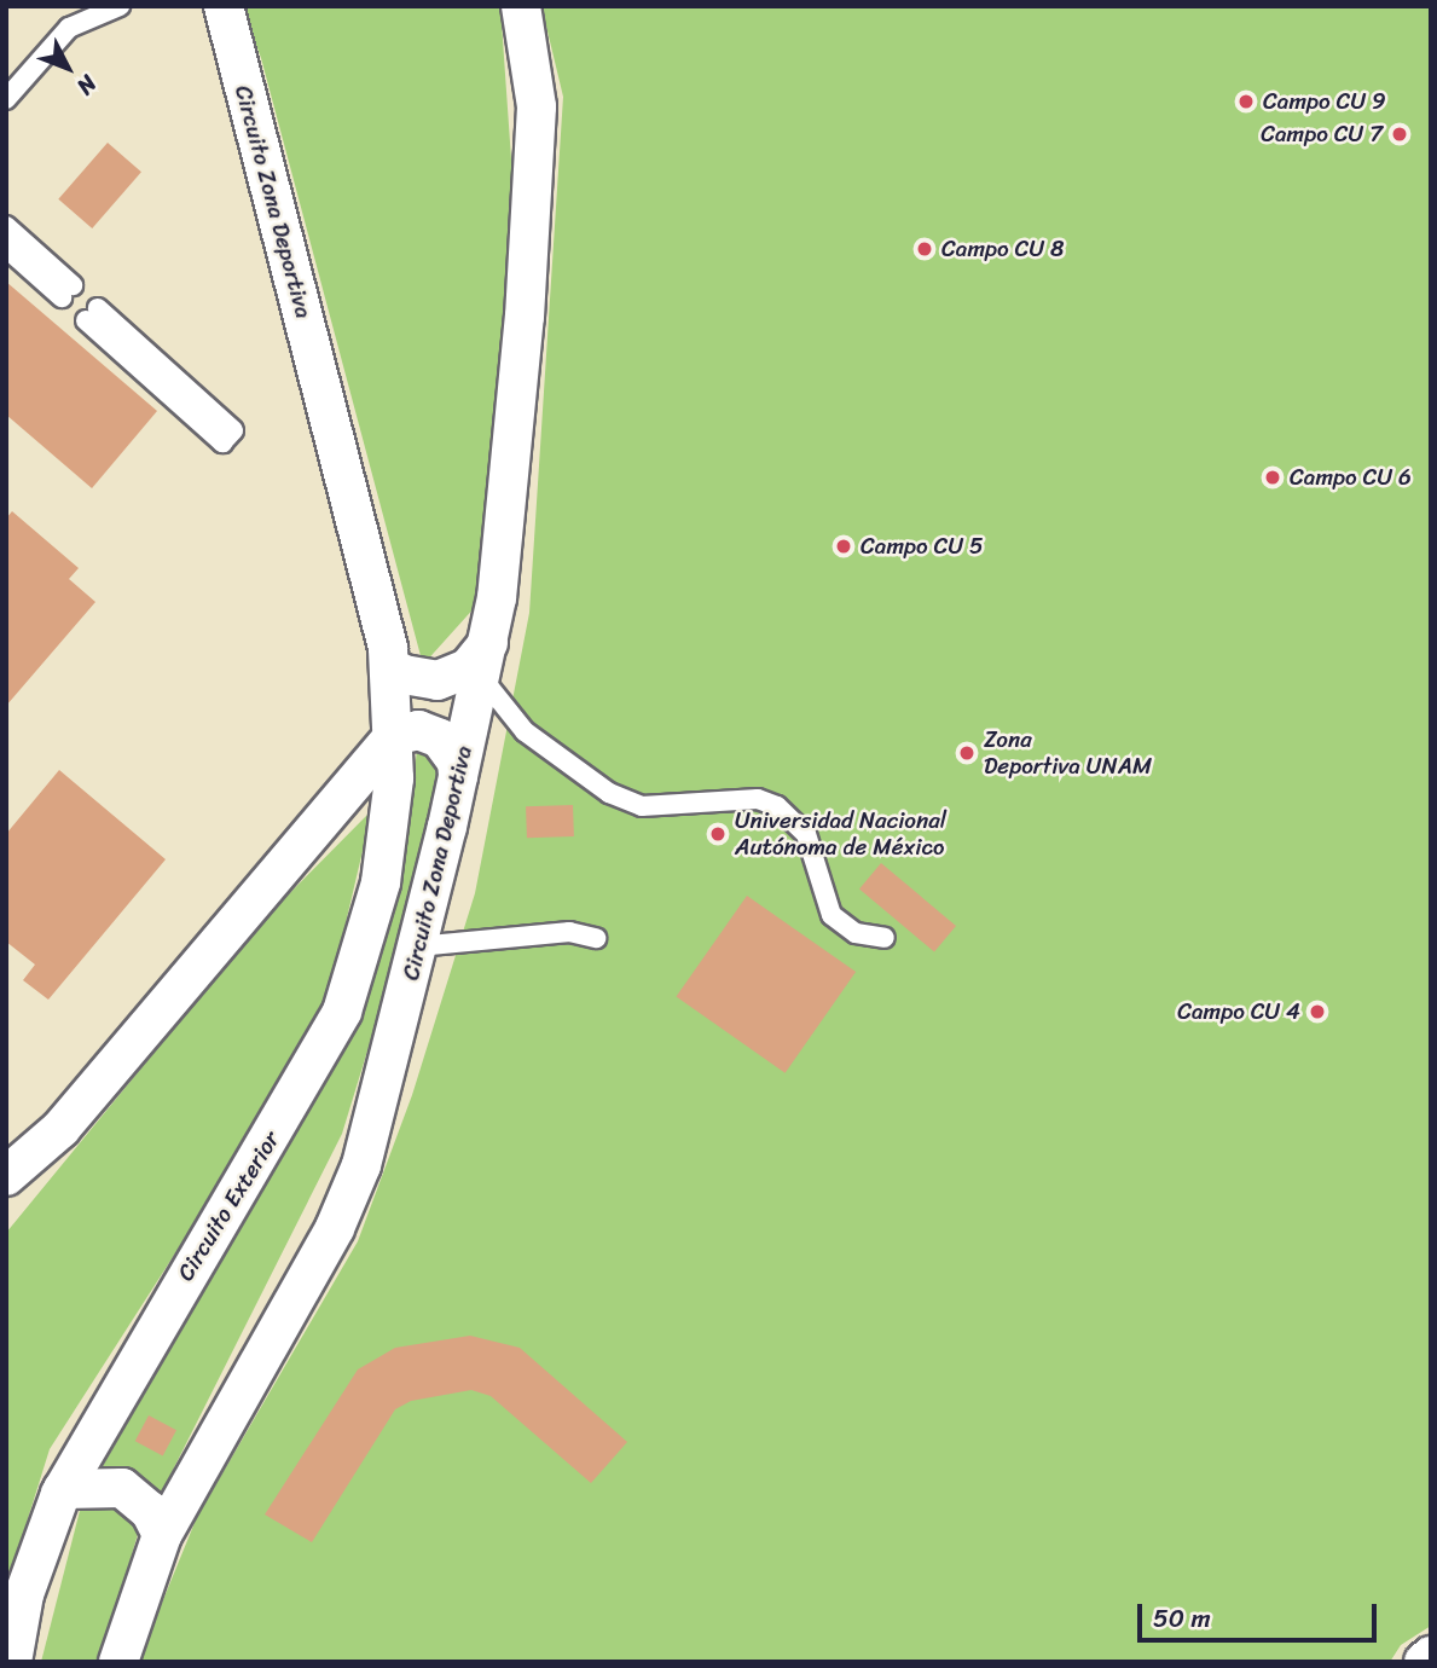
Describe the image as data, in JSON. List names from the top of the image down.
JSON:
{
  "streets": {
    "street": ["Circuito Zona Deportiva", "Circuito Exterior"]
  },
  "crossings": [
    ["Circuito Zona Deportiva", "Circuito Exterior"]
  ],
  "places": [
    "Campo CU 9",
    "Campo CU 7",
    "Campo CU 8",
    "Campo CU 6",
    "Campo CU 5",
    "Zona Deportiva UNAM",
    "Universidad Nacional Autónoma de México",
    "Campo CU 4"
  ],
  "scale_bar": "50 m",
  "north": "bottom right"
}
